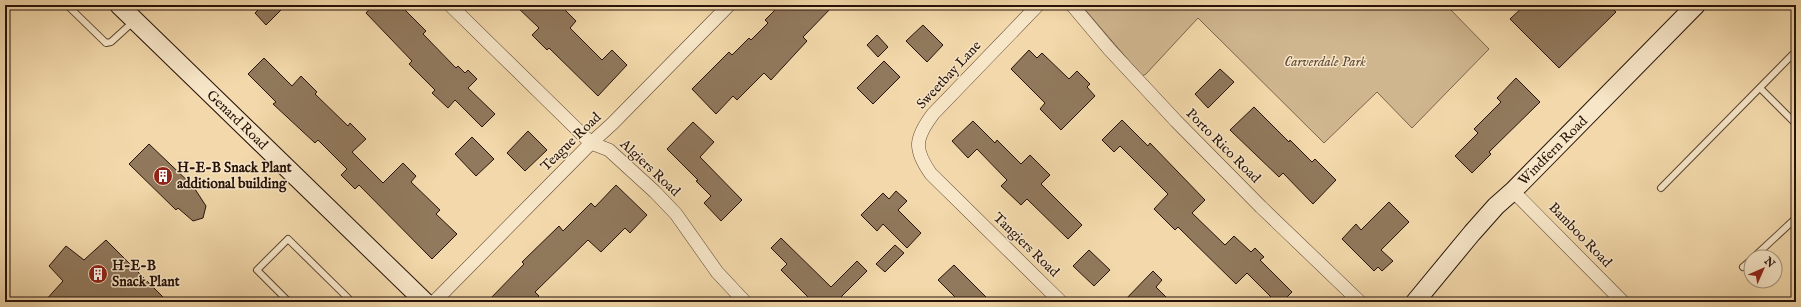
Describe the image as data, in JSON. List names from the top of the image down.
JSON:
{
  "streets": {
    "street": [
      "Sweetbay Lane",
      "Genard Road",
      "Teague Road",
      "Porto Rico Road",
      "Windfern Road",
      "Algiers Road",
      "Bamboo Road",
      "Tangiers Road"
    ]
  },
  "crossings": [
    ["Sweetbay Lane", "Tangiers Road"],
    ["Teague Road", "Algiers Road"],
    ["Windfern Road", "Bamboo Road"]
  ],
  "parks": ["Carverdale Park"],
  "places": {
    "building": ["H-E-B Snack Plant additional building", "H-E-B Snack Plant"]
  },
  "north": "top right"
}
